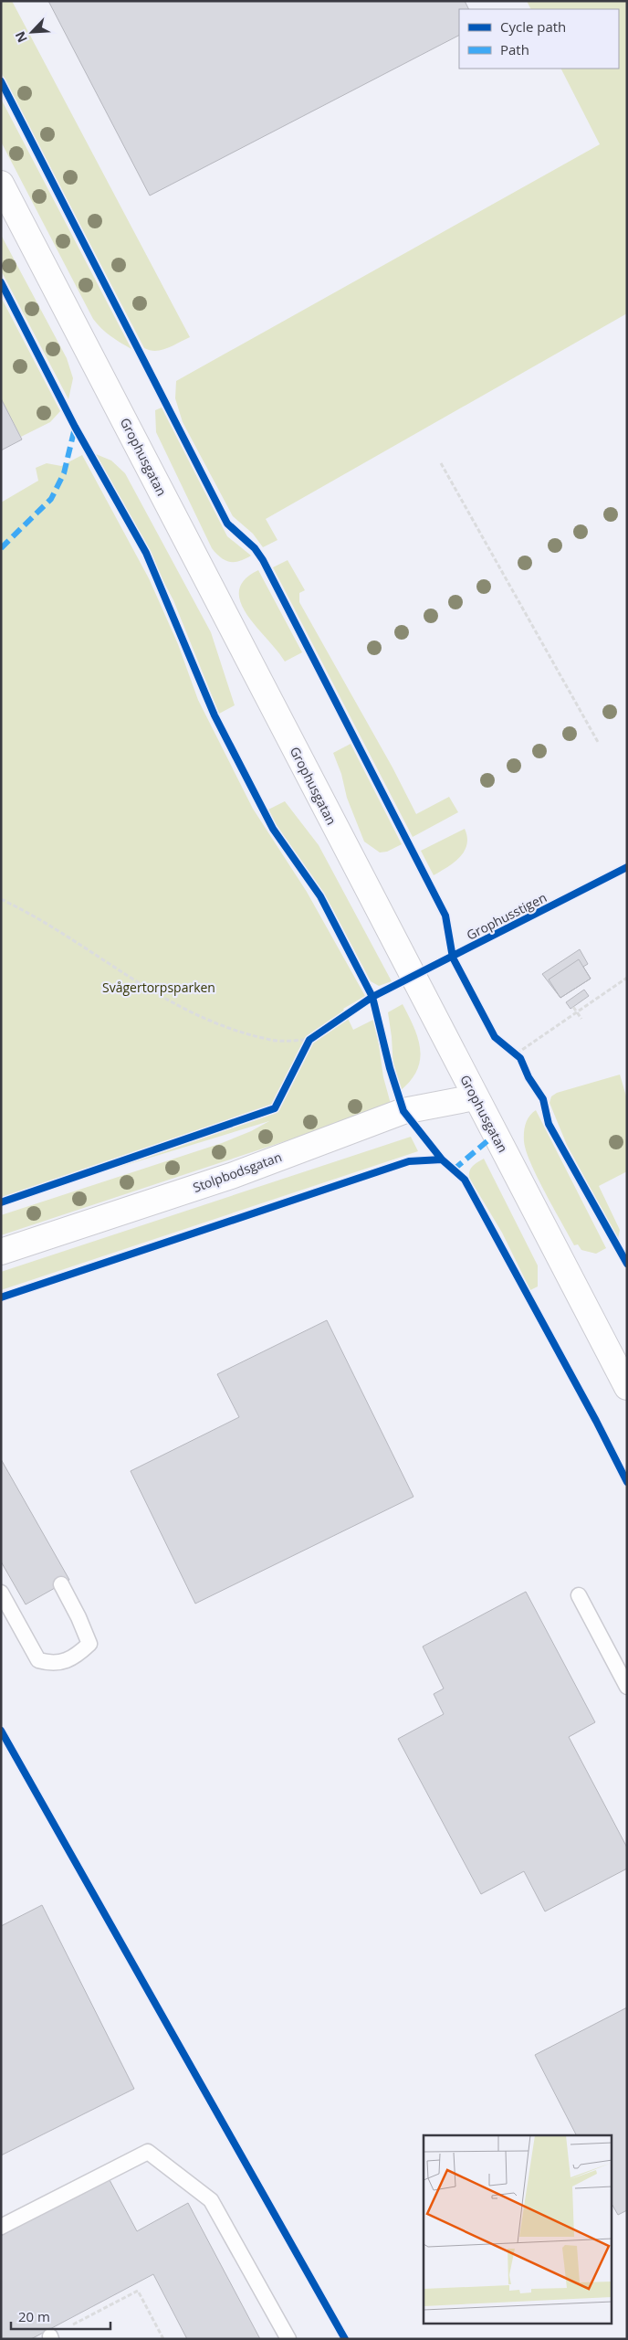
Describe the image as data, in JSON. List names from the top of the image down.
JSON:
{
  "streets": {
    "street": ["Grophusgatan", "Stolpbodsgatan"],
    "cycle path": ["Grophusstigen"]
  },
  "crossings": [
    ["Grophusgatan", "Stolpbodsgatan"]
  ],
  "parks": ["Svågertorpsparken"],
  "legend": ["Cycle path", "Path"],
  "scale_bar": "20 m",
  "north": "bottom left"
}
